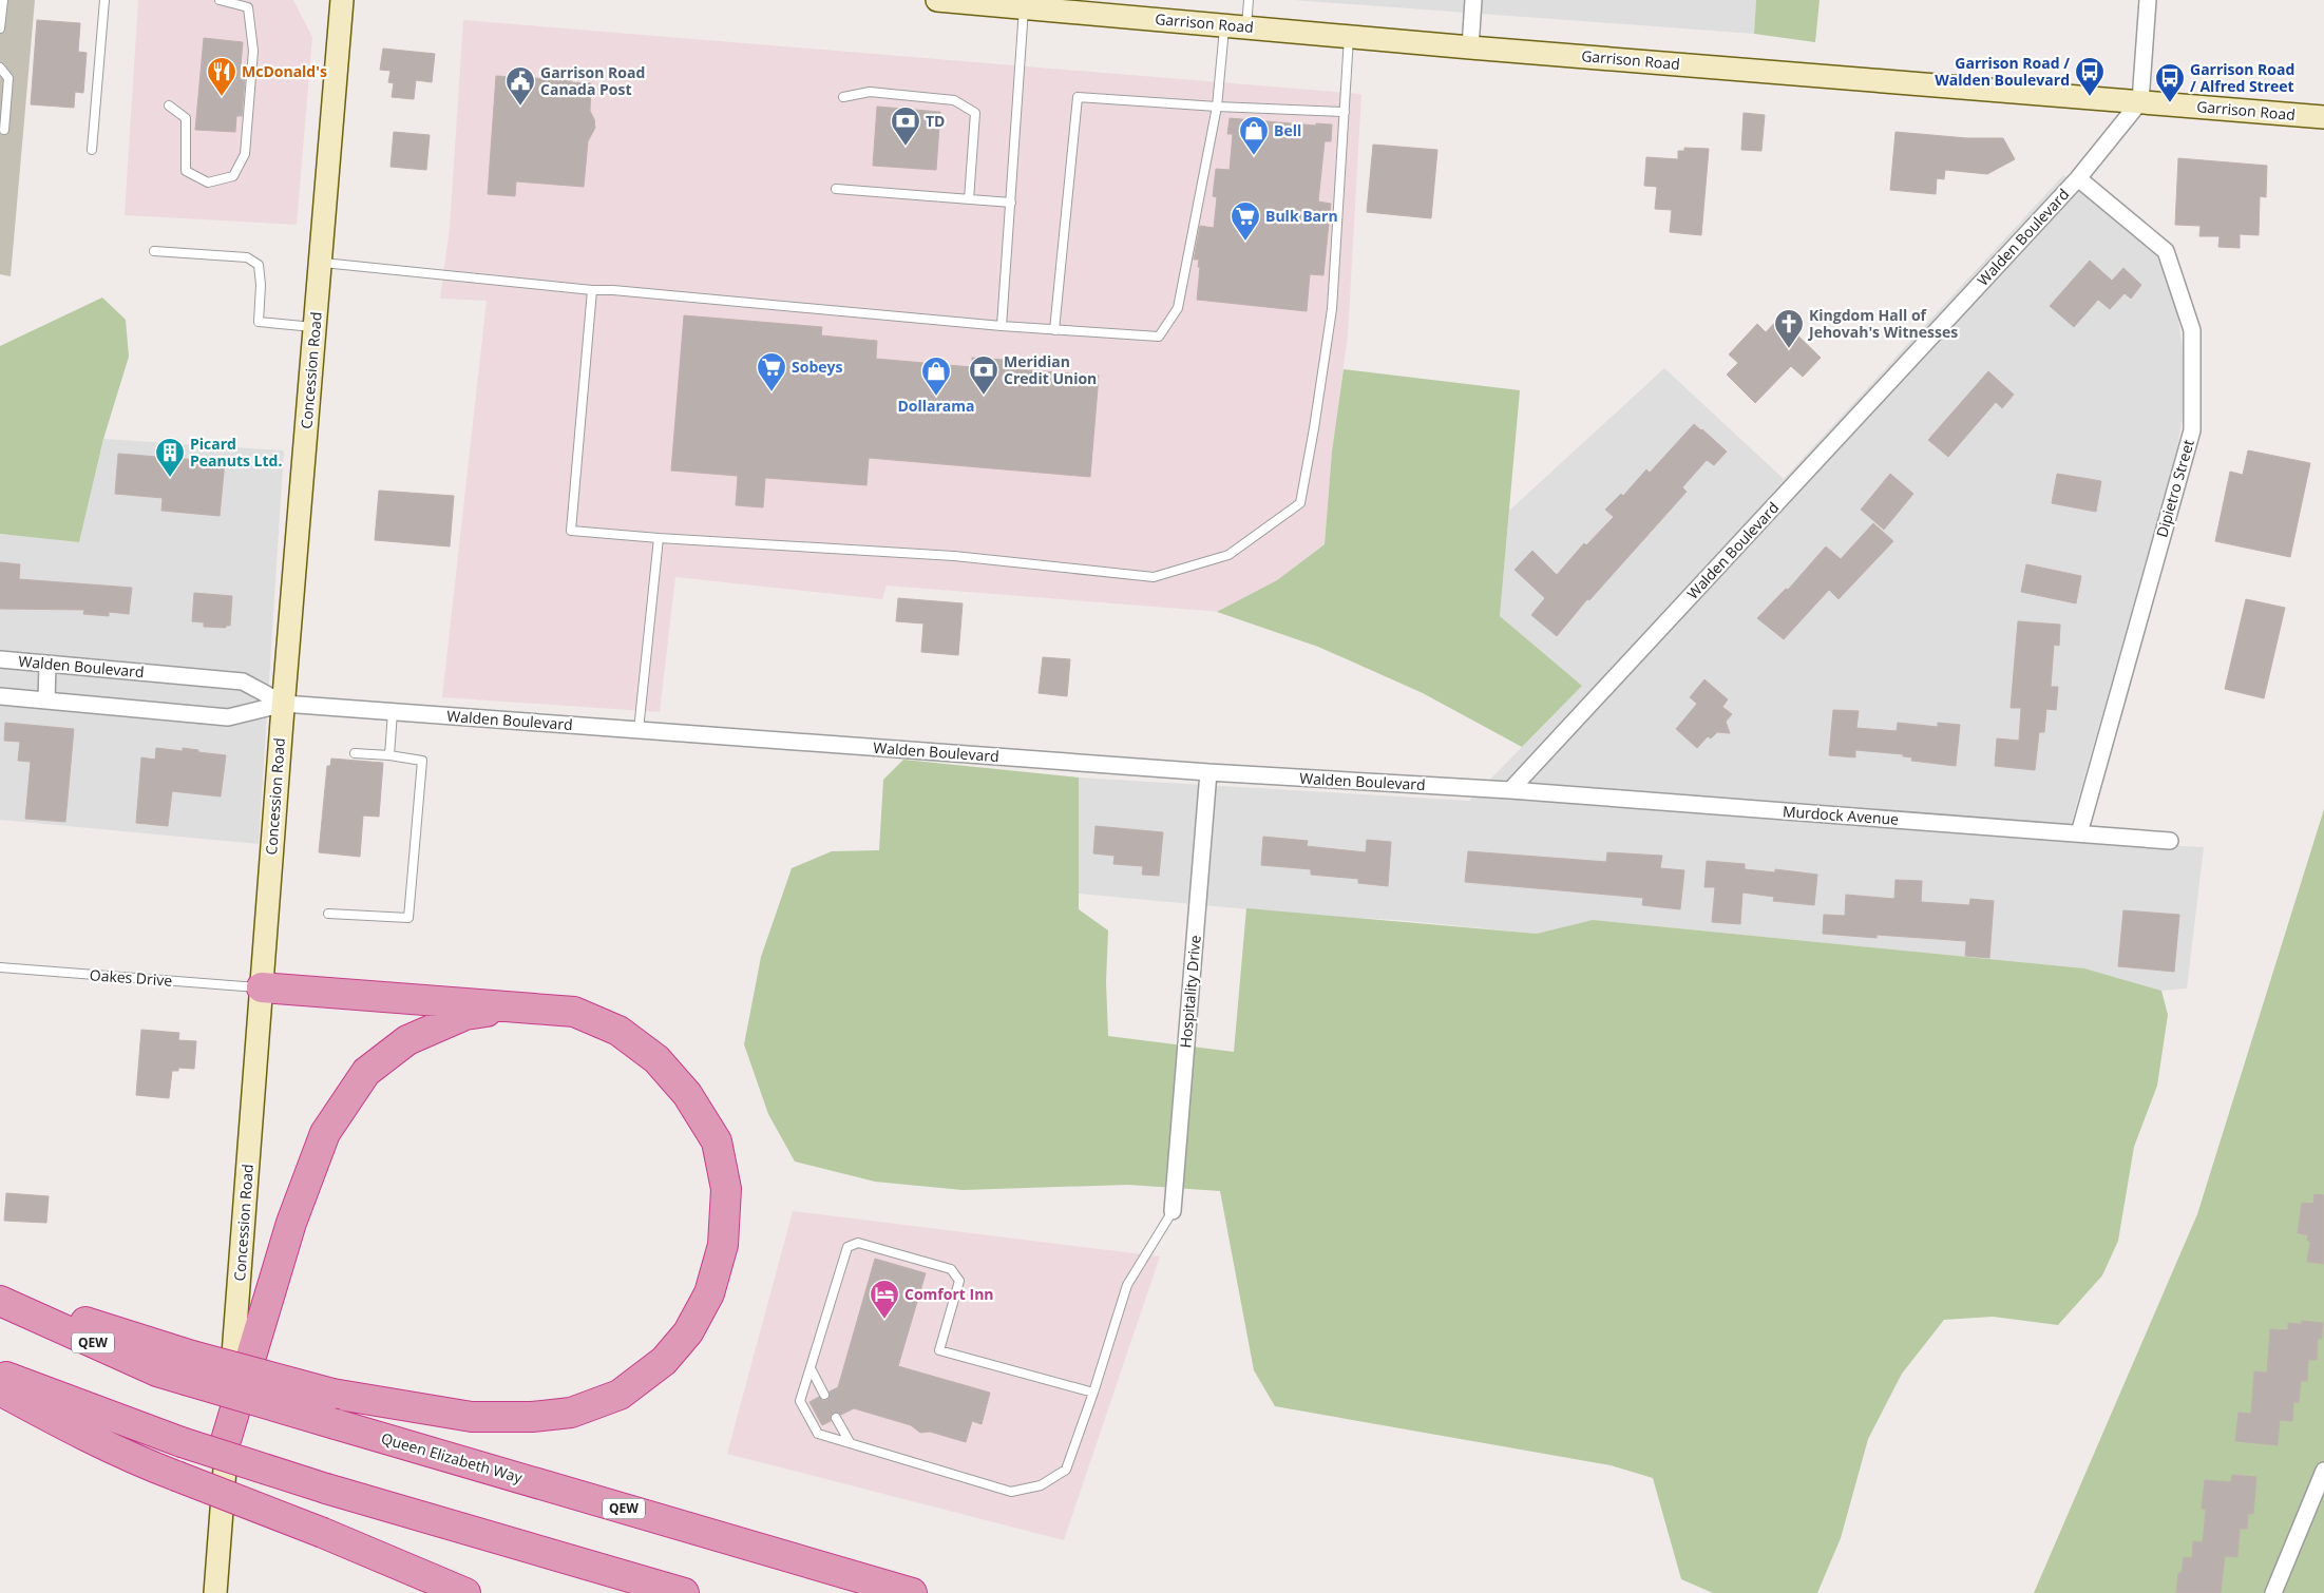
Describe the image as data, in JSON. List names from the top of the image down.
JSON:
{
  "streets": {
    "highway": ["QEW", "Queen Elizabeth Way"],
    "street": [
      "Garrison Road",
      "Walden Boulevard",
      "Concession Road",
      "Dipietro Street",
      "Murdock Avenue",
      "Hospitality Drive"
    ],
    "lane": ["Oakes Drive"]
  },
  "crossings": [
    ["Garrison Road", "Walden Boulevard"],
    ["Walden Boulevard", "Concession Road"],
    ["Walden Boulevard", "Dipietro Street"],
    ["Walden Boulevard", "Murdock Avenue"],
    ["Walden Boulevard", "Hospitality Drive"],
    ["Concession Road", "Oakes Drive"],
    ["Dipietro Street", "Murdock Avenue"]
  ],
  "places": {
    "restaurant": ["McDonald's"],
    "bus stop": ["Garrison Road / Walden Boulevard", "Garrison Road / Alfred Street"],
    "public building": ["Garrison Road Canada Post"],
    "bank": ["TD", "Meridian Credit Union"],
    "shop": ["Bell", "Dollarama"],
    "supermarket": ["Bulk Barn", "Sobeys"],
    "church": ["Kingdom Hall of Jehovah's Witnesses"],
    "building": ["Picard Peanuts Ltd."],
    "hotel": ["Comfort Inn"]
  }
}
